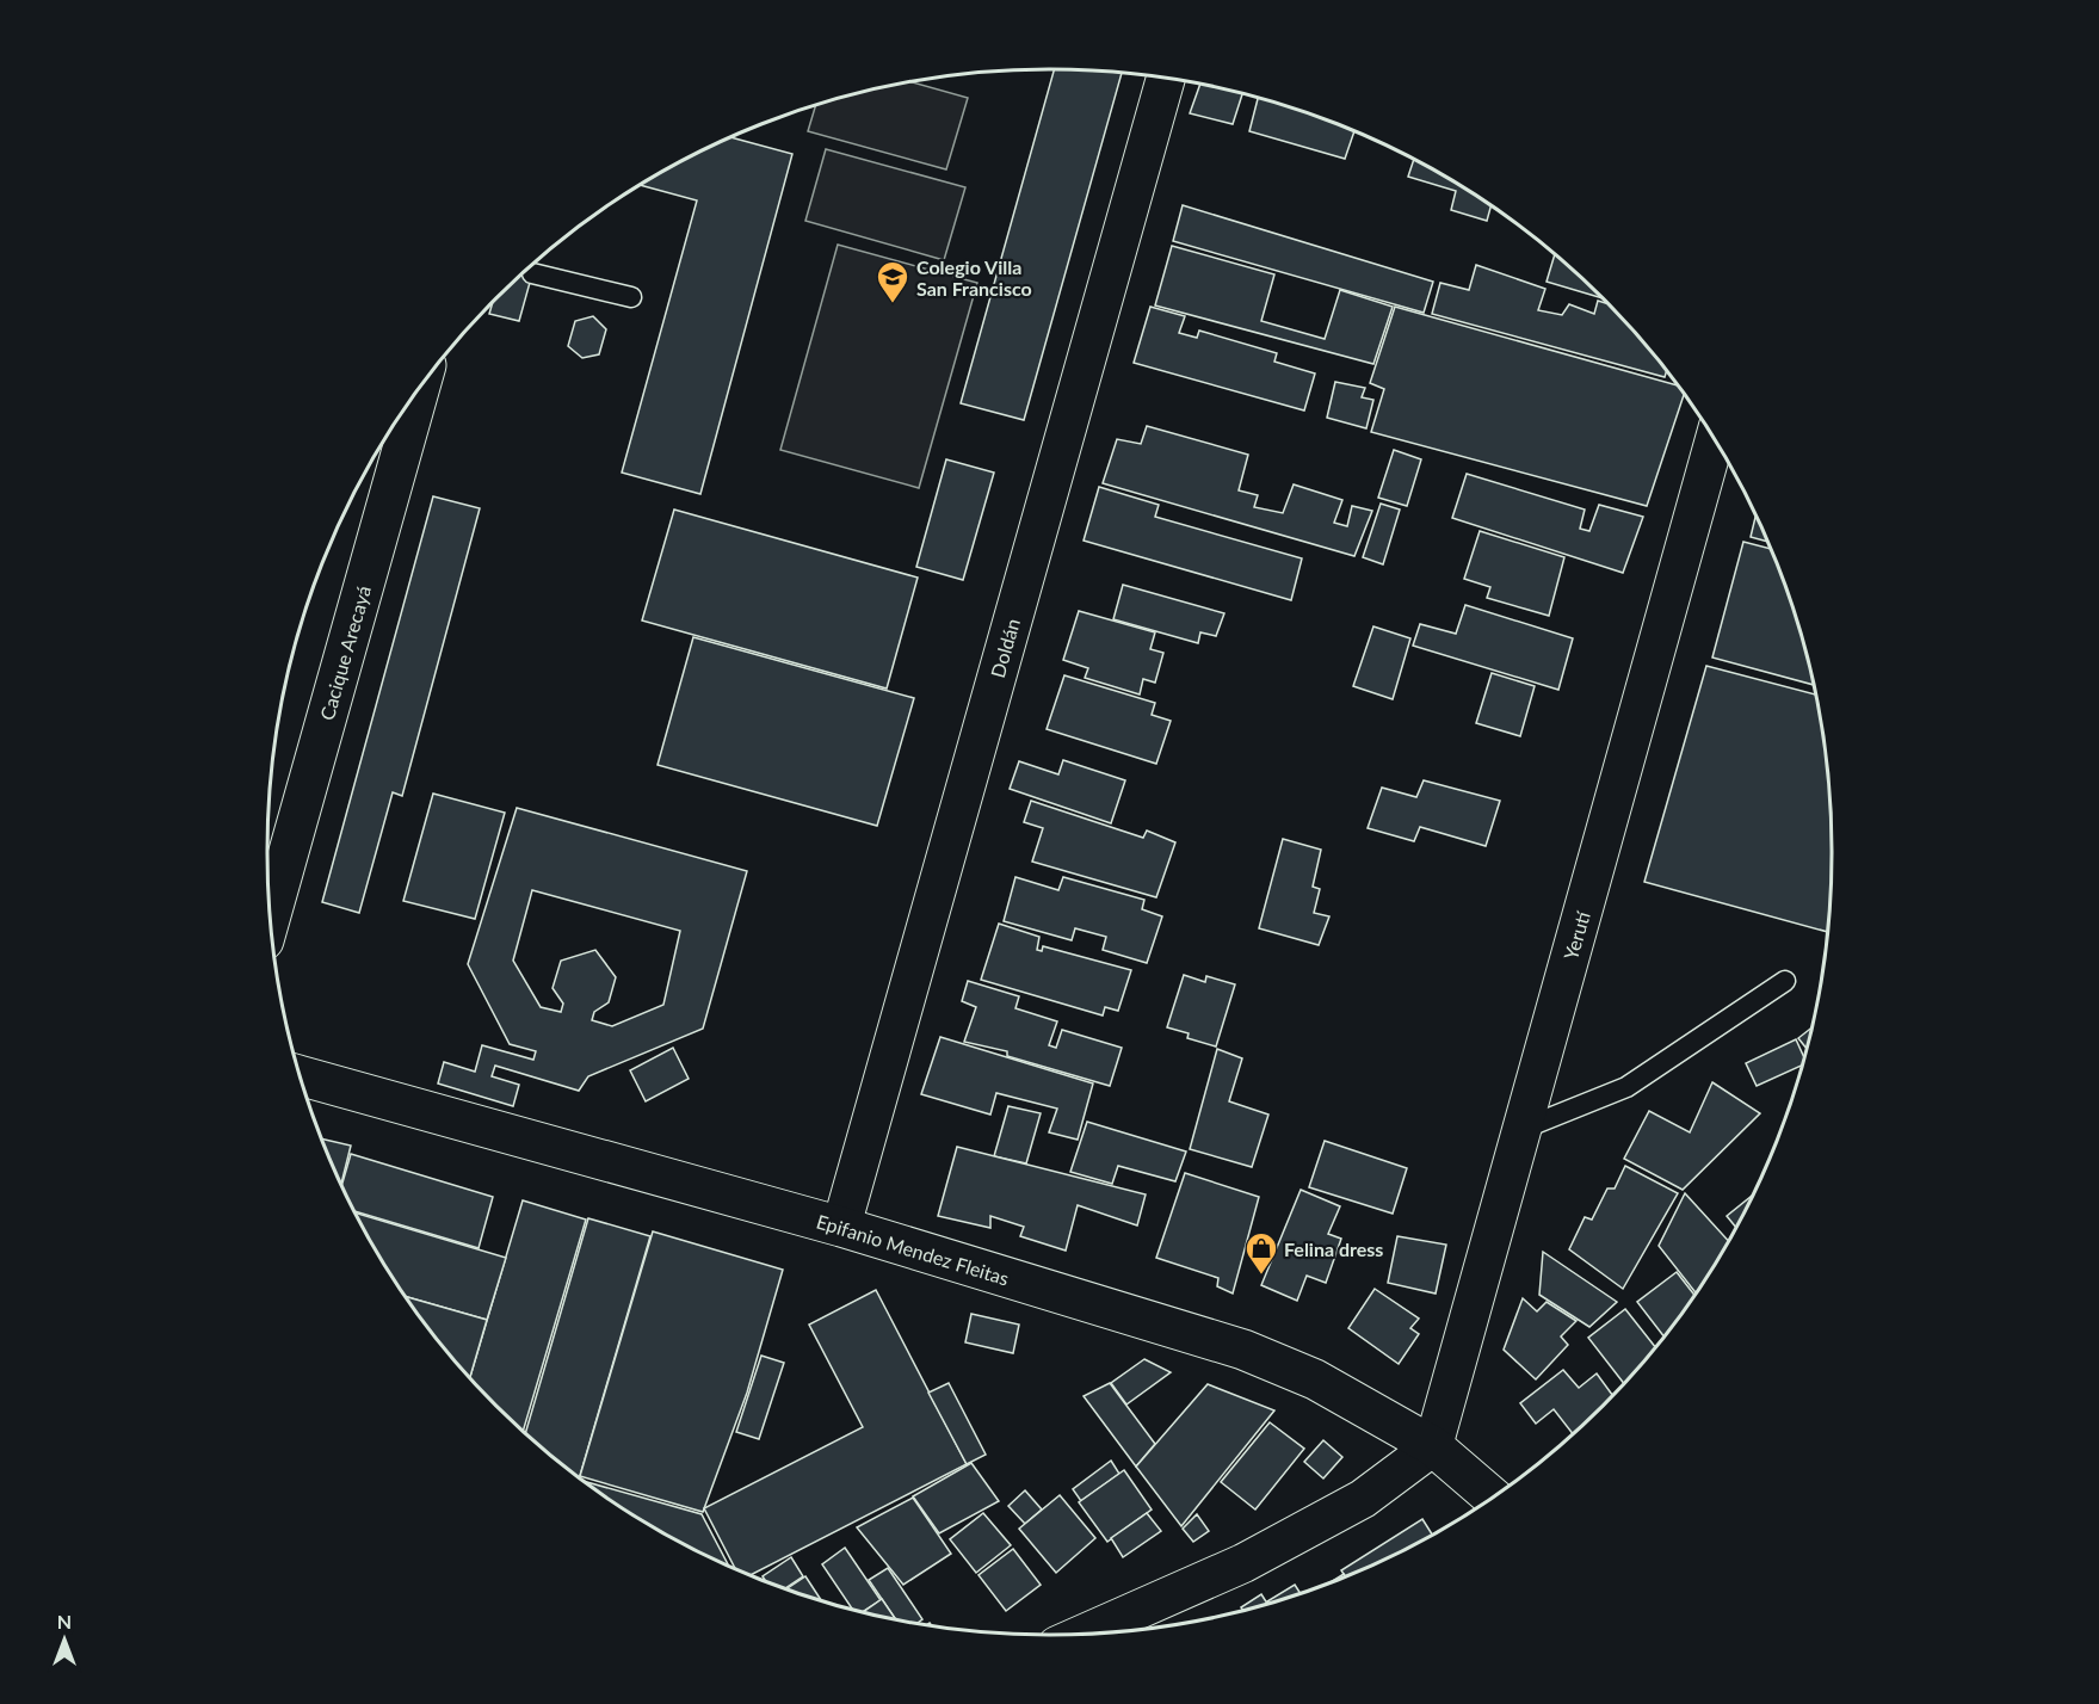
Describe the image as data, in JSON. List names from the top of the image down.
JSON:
{
  "streets": {
    "street": [
      "Doldán",
      "Cacique Arecayá",
      "Yerutí",
      "Epifanio Mendez Fleitas"
    ]
  },
  "crossings": [
    ["Doldán", "Epifanio Mendez Fleitas"],
    ["Yerutí", "Epifanio Mendez Fleitas"]
  ],
  "places": {
    "school or university": ["Colegio Villa San Francisco"],
    "shop": ["Felina dress"]
  },
  "north": "top"
}
